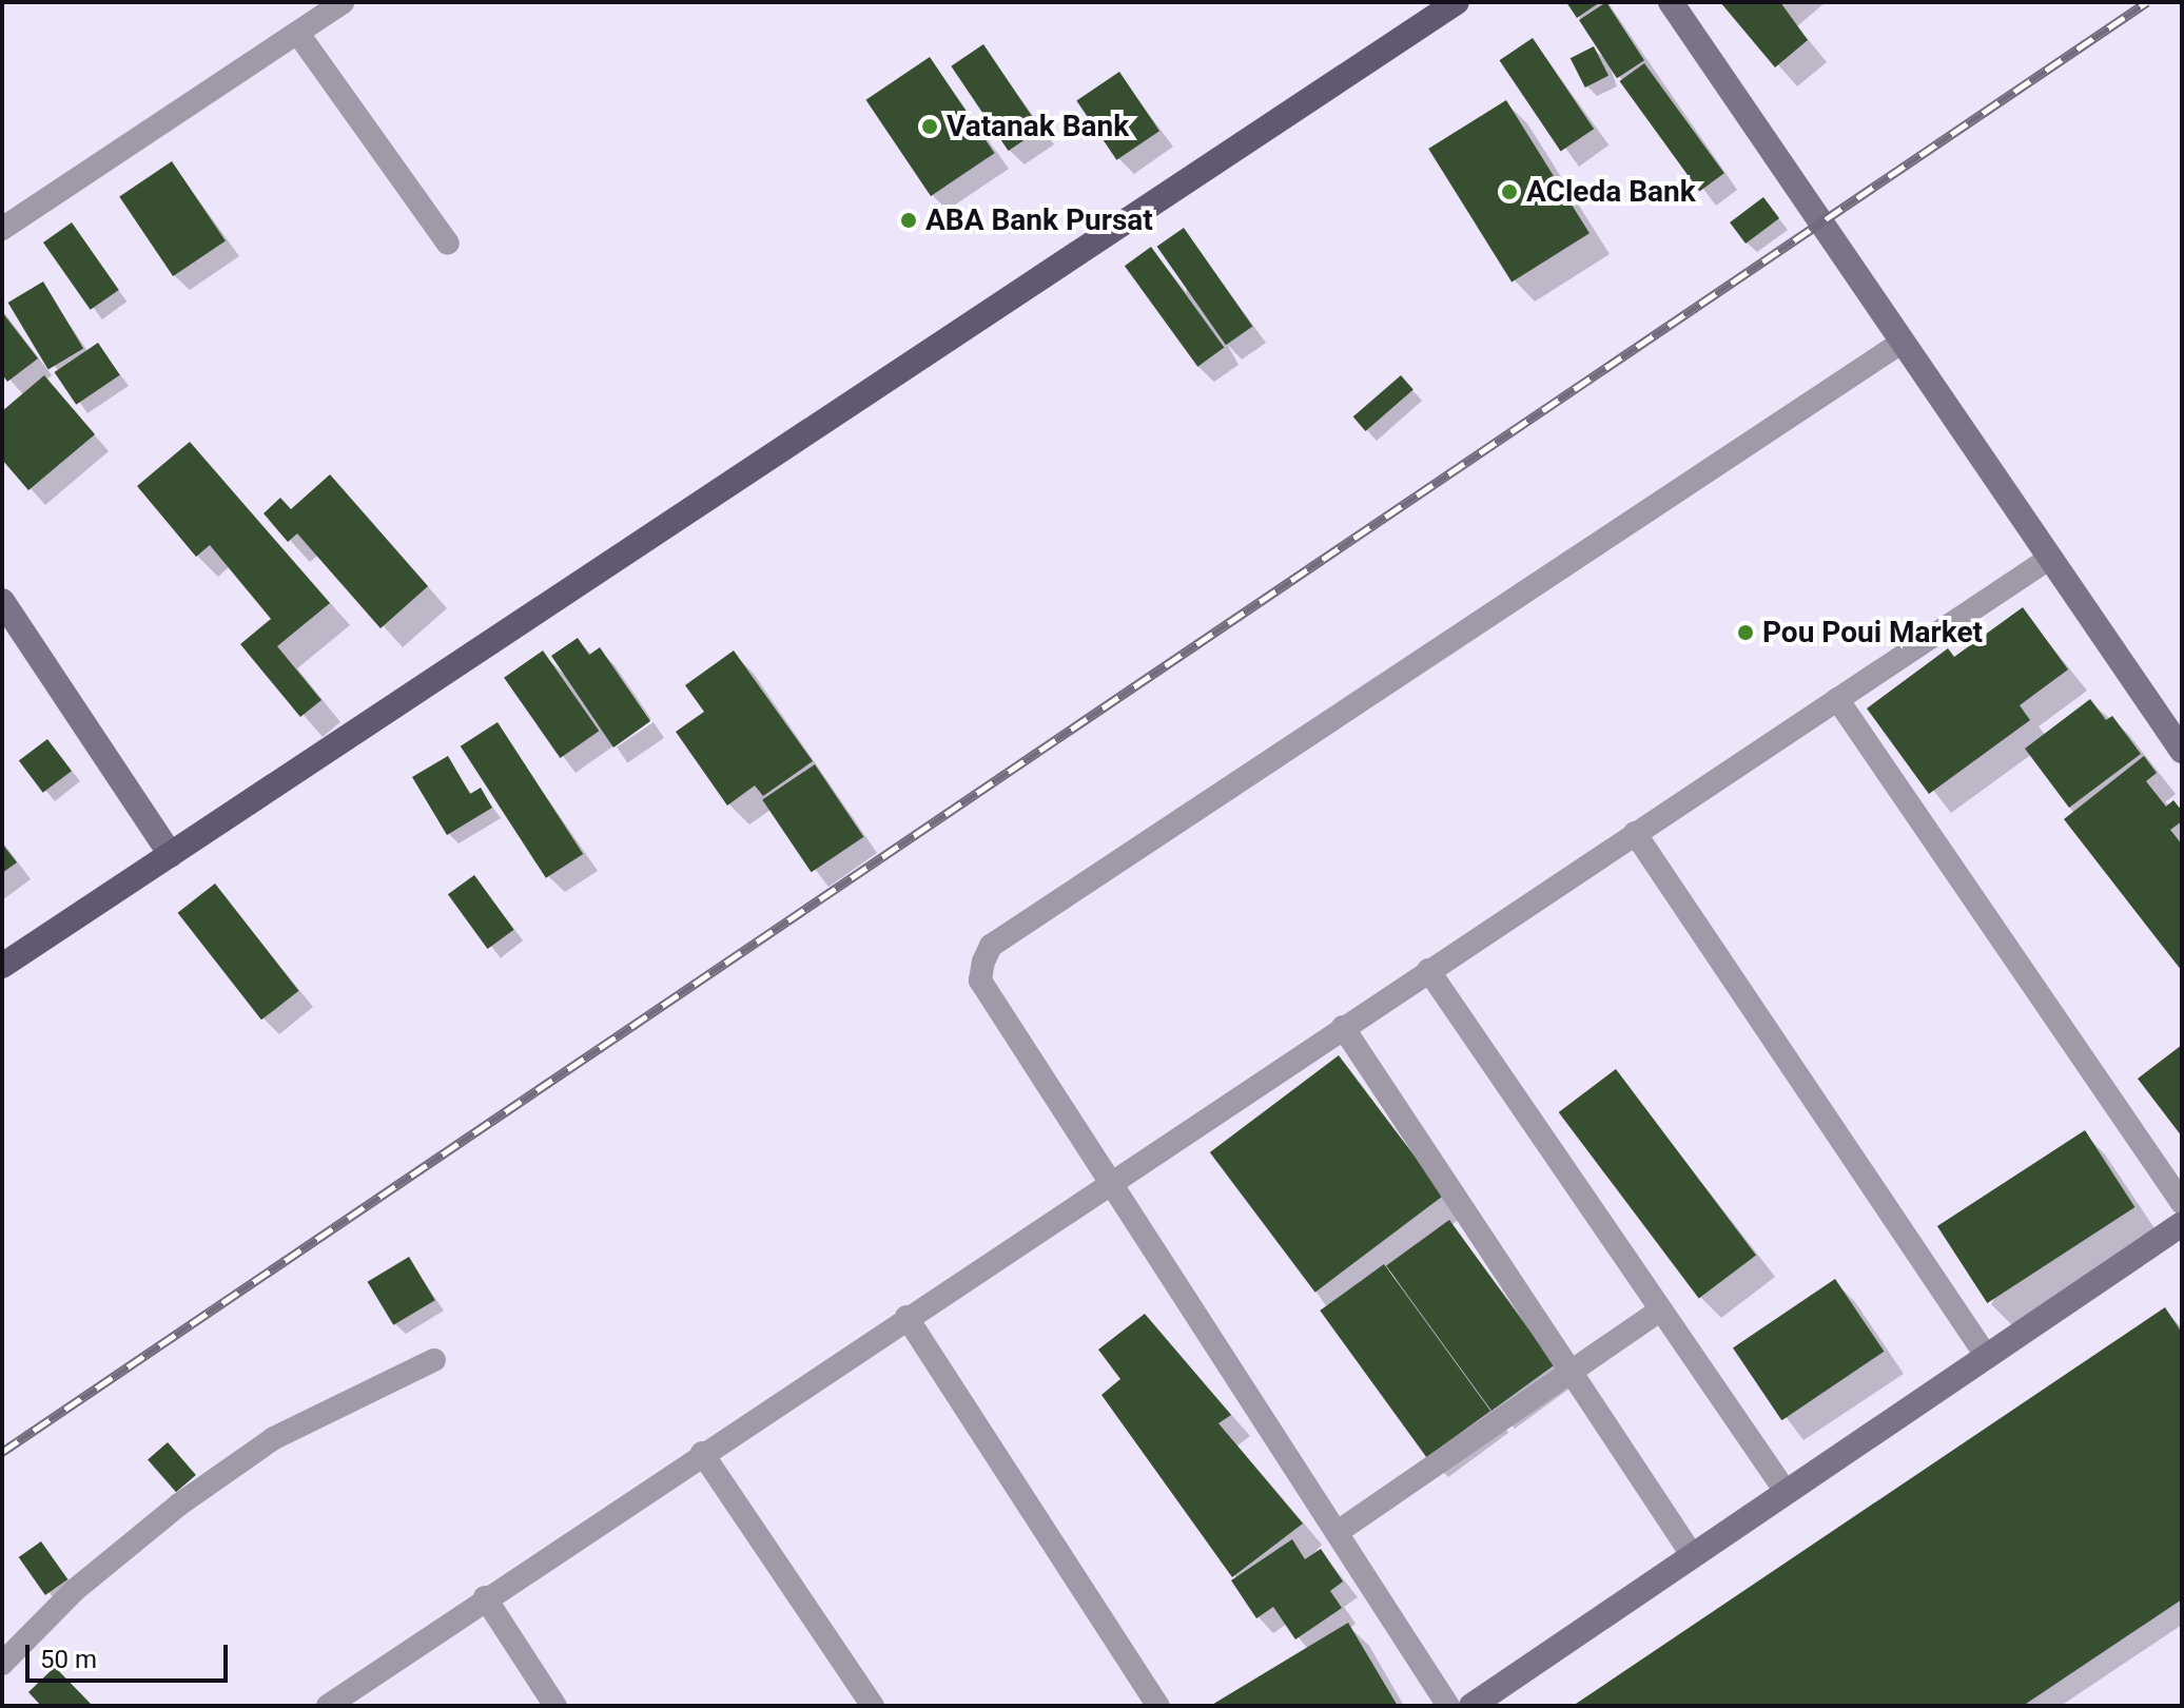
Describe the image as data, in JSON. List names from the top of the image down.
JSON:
{
  "places": [
    "Vatanak Bank",
    "ACleda Bank",
    "ABA Bank Pursat",
    "Pou Poui Market"
  ],
  "scale_bar": "50 m"
}
